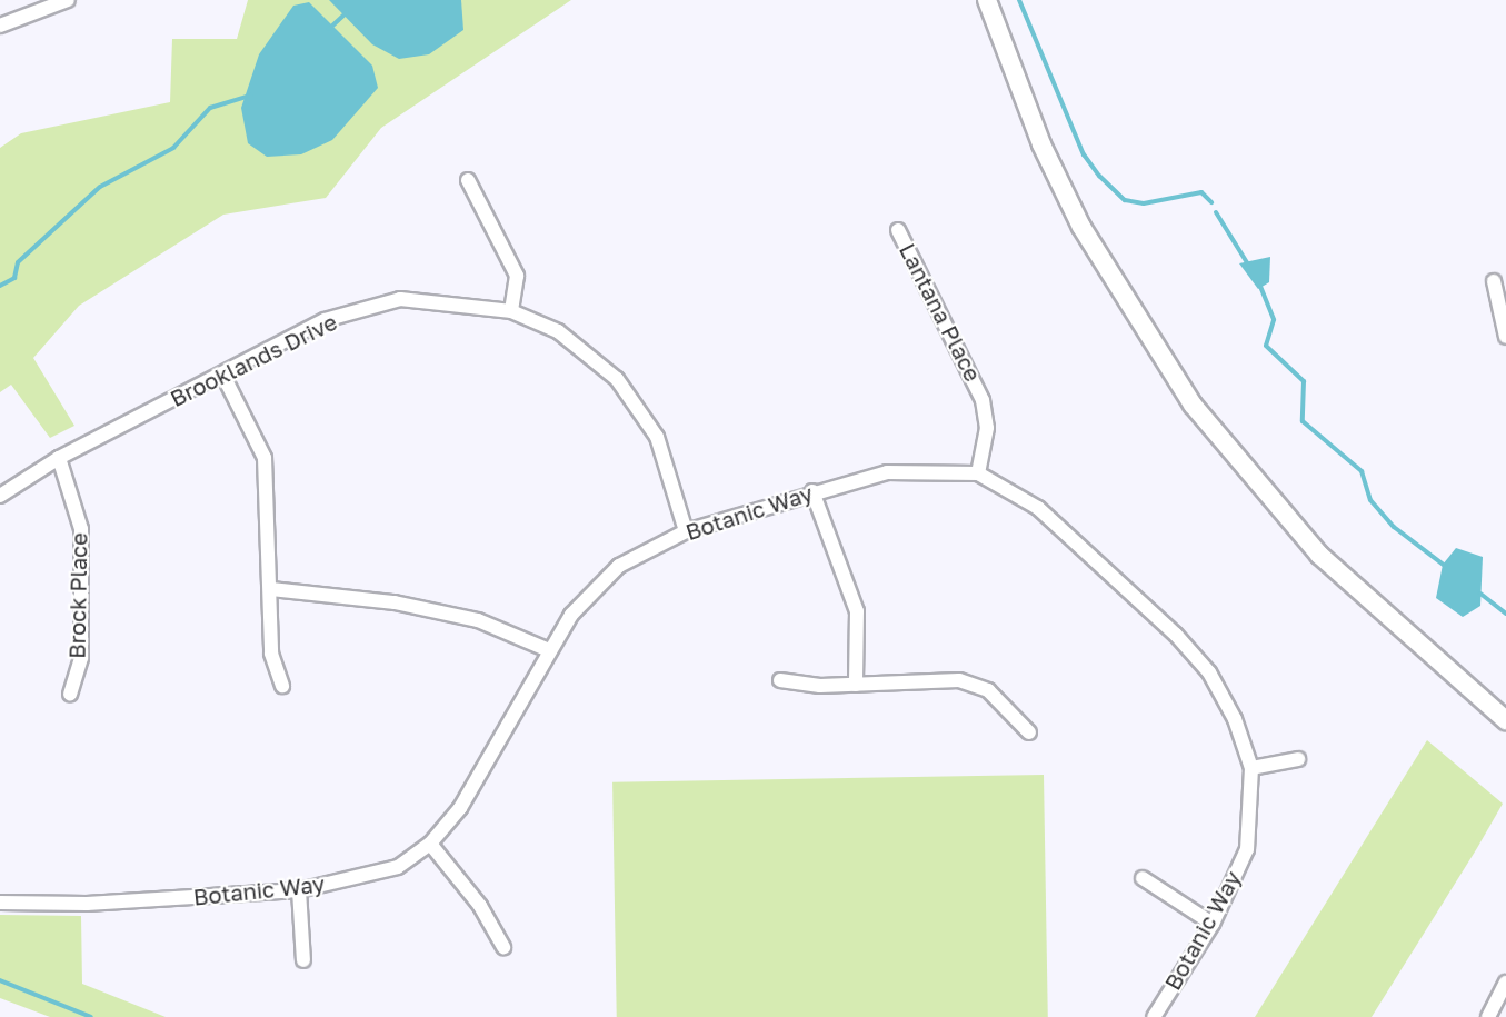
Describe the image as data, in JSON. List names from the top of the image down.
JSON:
{
  "streets": {
    "street": [
      "Lantana Place",
      "Brooklands Drive",
      "Botanic Way",
      "Brock Place"
    ]
  },
  "crossings": [
    ["Lantana Place", "Botanic Way"],
    ["Brooklands Drive", "Botanic Way"],
    ["Brooklands Drive", "Brock Place"]
  ]
}
